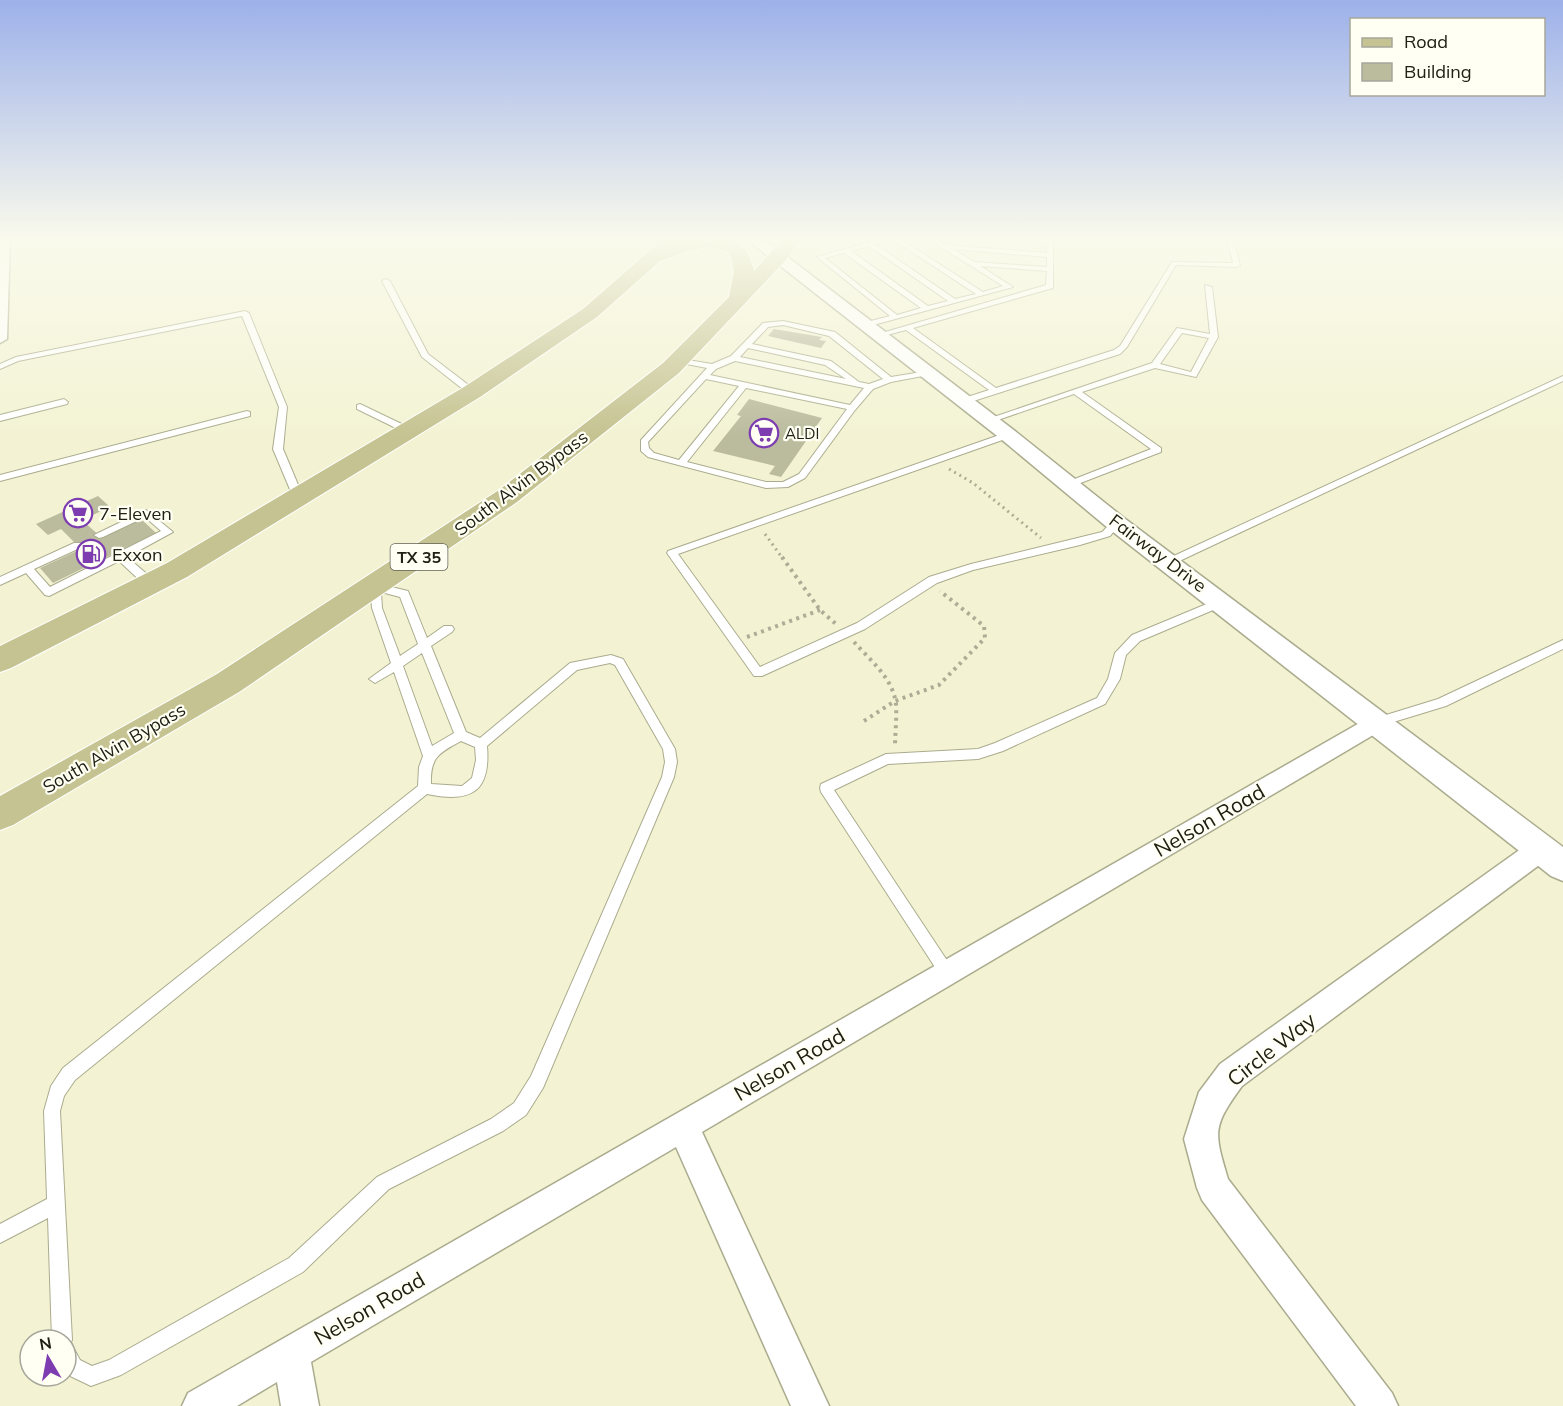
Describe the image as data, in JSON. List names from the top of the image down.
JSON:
{
  "streets": {
    "main road": ["South Alvin Bypass", "TX 35"],
    "street": ["Fairway Drive", "Nelson Road", "Circle Way"]
  },
  "crossings": [
    ["Fairway Drive", "Nelson Road"],
    ["Fairway Drive", "Circle Way"]
  ],
  "places": {
    "supermarket": ["ALDI", "7-Eleven"],
    "fuel station": ["Exxon"]
  },
  "legend": ["Road", "Building"],
  "north": "top"
}
